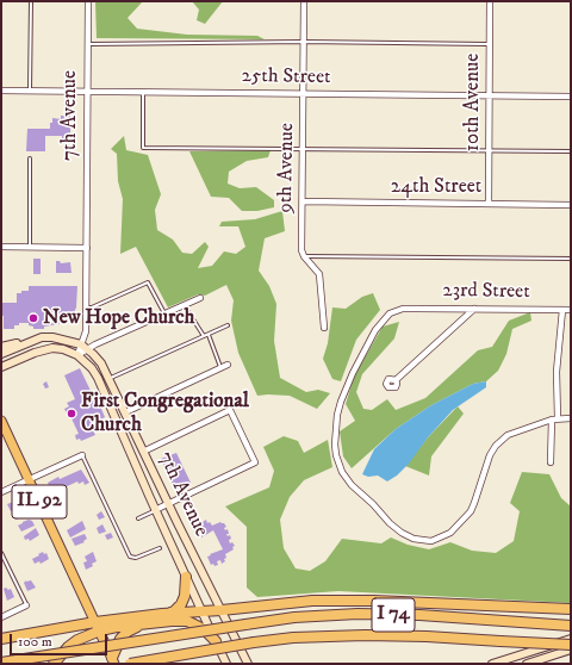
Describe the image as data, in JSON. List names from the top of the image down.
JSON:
{
  "streets": {
    "highway": ["I 74"],
    "main road": ["7th Avenue", "IL 92"],
    "street": [
      "25th Street",
      "10th Avenue",
      "9th Avenue",
      "24th Street",
      "23rd Street"
    ]
  },
  "crossings": [
    ["25th Street", "10th Avenue"],
    ["25th Street", "7th Avenue"],
    ["25th Street", "9th Avenue"],
    ["10th Avenue", "24th Street"],
    ["9th Avenue", "24th Street"]
  ],
  "places": ["New Hope Church", "First Congregational Church"],
  "scale_bar": "100 m"
}
